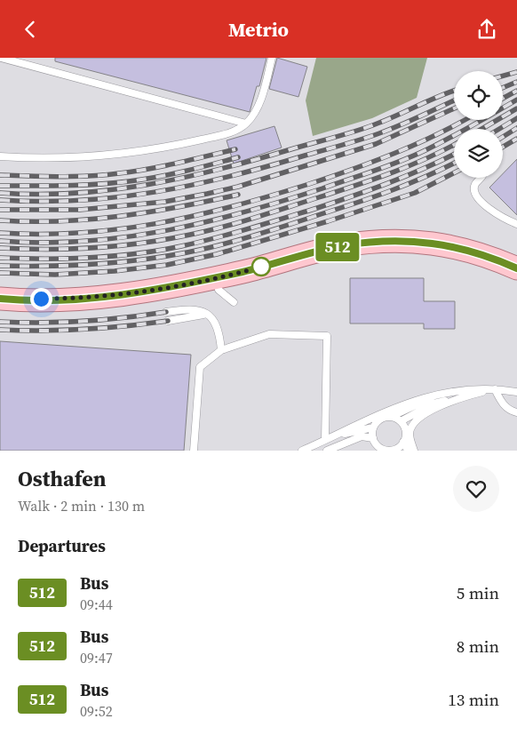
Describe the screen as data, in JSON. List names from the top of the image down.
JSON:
{
  "lines": ["bus line 512"],
  "page": {
    "header": "Metrio",
    "on_map": "512",
    "heading": [
      ["Osthafen", "Walk · 2 min · 130 m"],
      "Departures"
    ],
    "list": [
      {
        "mark": "512",
        "name": "Bus",
        "note": "09:44",
        "value": "5 min"
      },
      {
        "mark": "512",
        "name": "Bus",
        "note": "09:47",
        "value": "8 min"
      },
      {
        "mark": "512",
        "name": "Bus",
        "note": "09:52",
        "value": "13 min"
      }
    ]
  }
}
